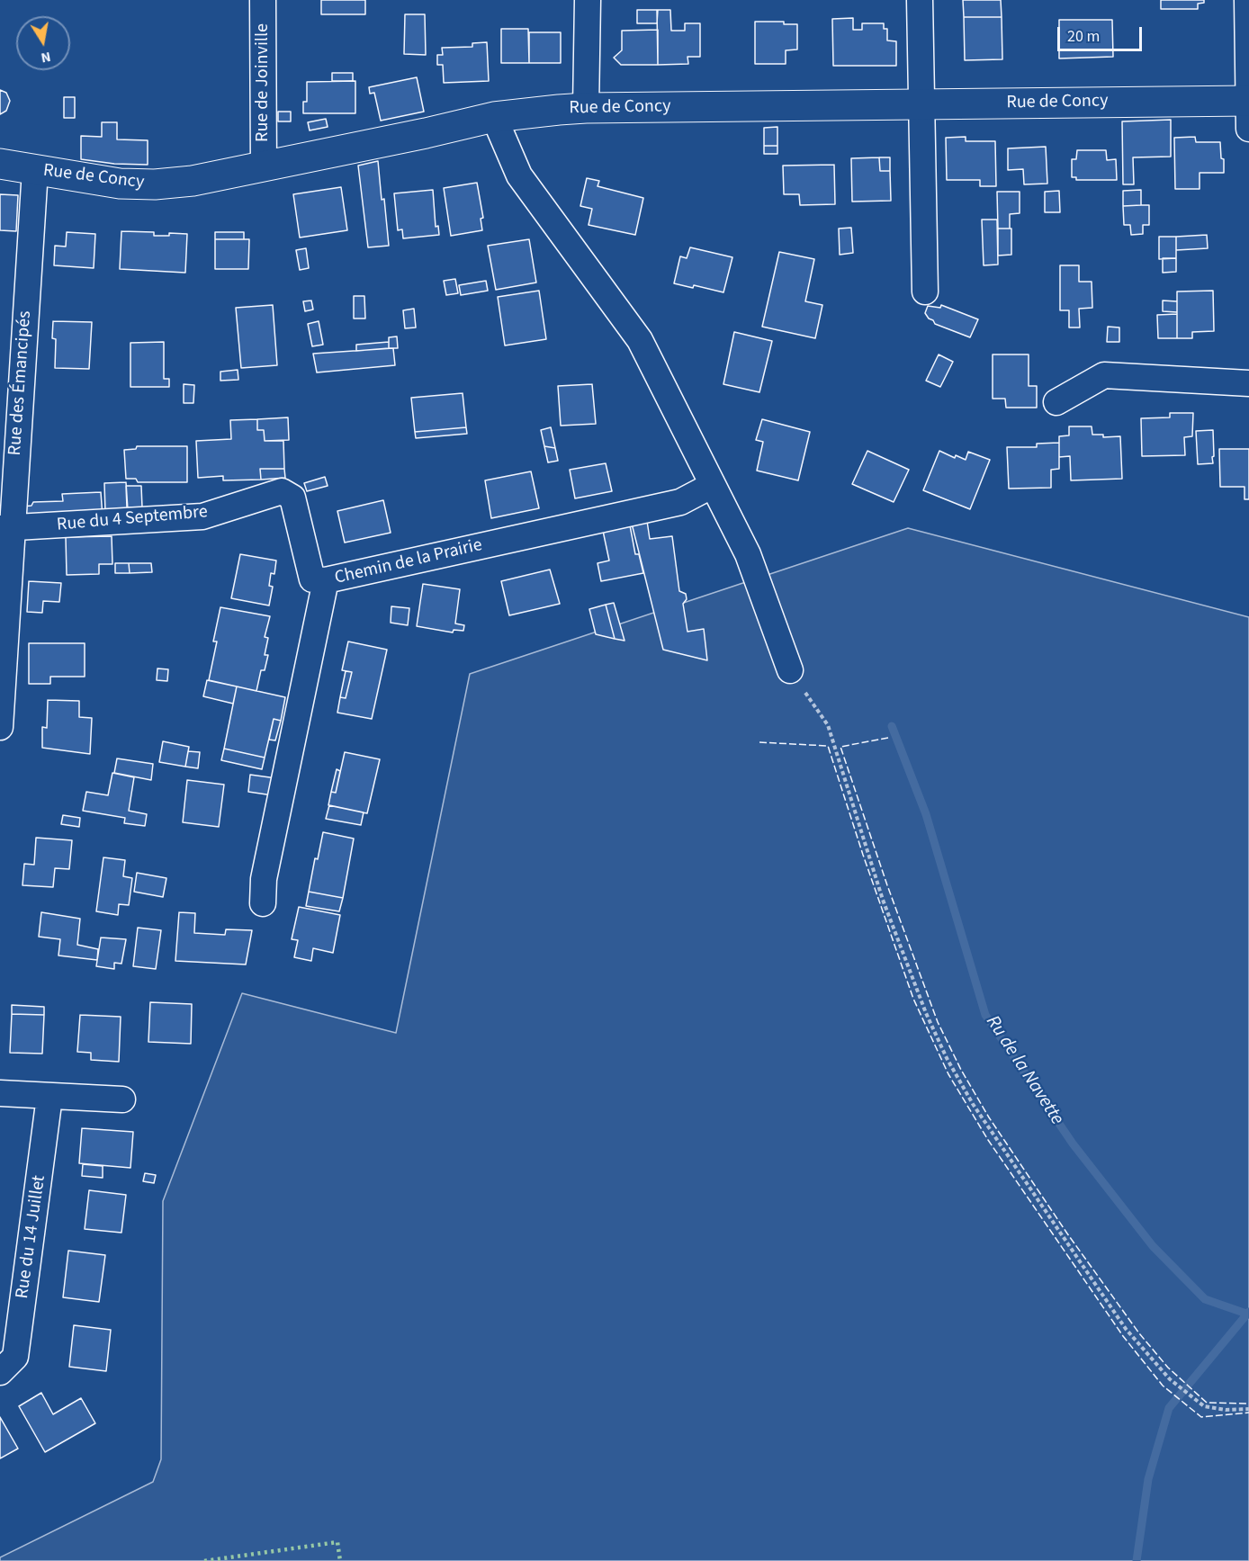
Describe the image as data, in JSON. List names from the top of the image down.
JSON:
{
  "streets": {
    "street": [
      "Rue de Joinville",
      "Rue de Concy",
      "Rue des Émancipés",
      "Rue du 4 Septembre",
      "Chemin de la Prairie",
      "Rue du 14 Juillet"
    ]
  },
  "crossings": [
    ["Rue de Joinville", "Rue de Concy"],
    ["Rue de Concy", "Rue des Émancipés"],
    ["Rue des Émancipés", "Rue du 4 Septembre"],
    ["Rue du 4 Septembre", "Chemin de la Prairie"]
  ],
  "water": ["Ru de la Navette"],
  "scale_bar": "20 m",
  "north": "bottom"
}
